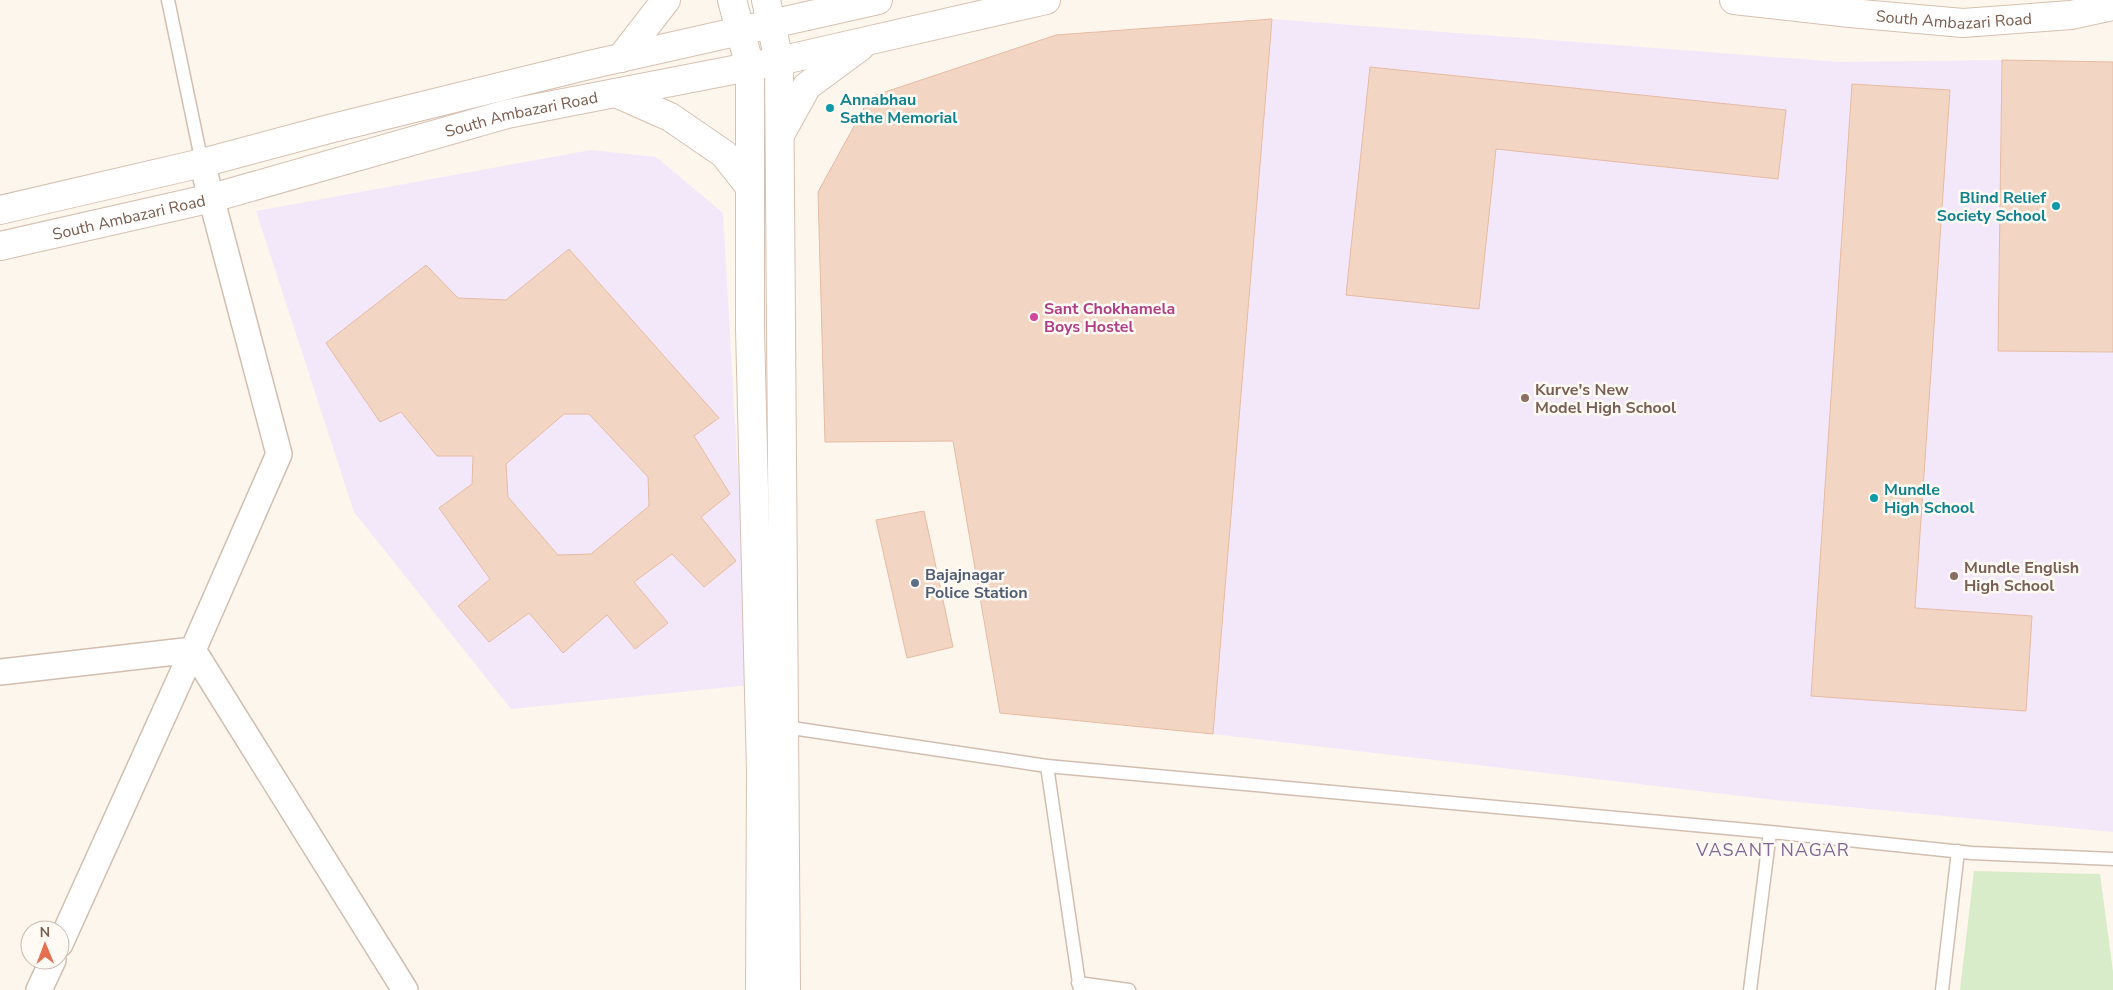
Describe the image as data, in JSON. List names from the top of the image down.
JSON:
{
  "streets": {
    "main road": ["South Ambazari Road"]
  },
  "districts": ["VASANT NAGAR"],
  "places": [
    "Annabhau Sathe Memorial",
    "Blind Relief Society School",
    "Sant Chokhamela Boys Hostel",
    "Kurve's New Model High School",
    "Mundle High School",
    "Mundle English High School",
    "Bajajnagar Police Station"
  ],
  "north": "top"
}
